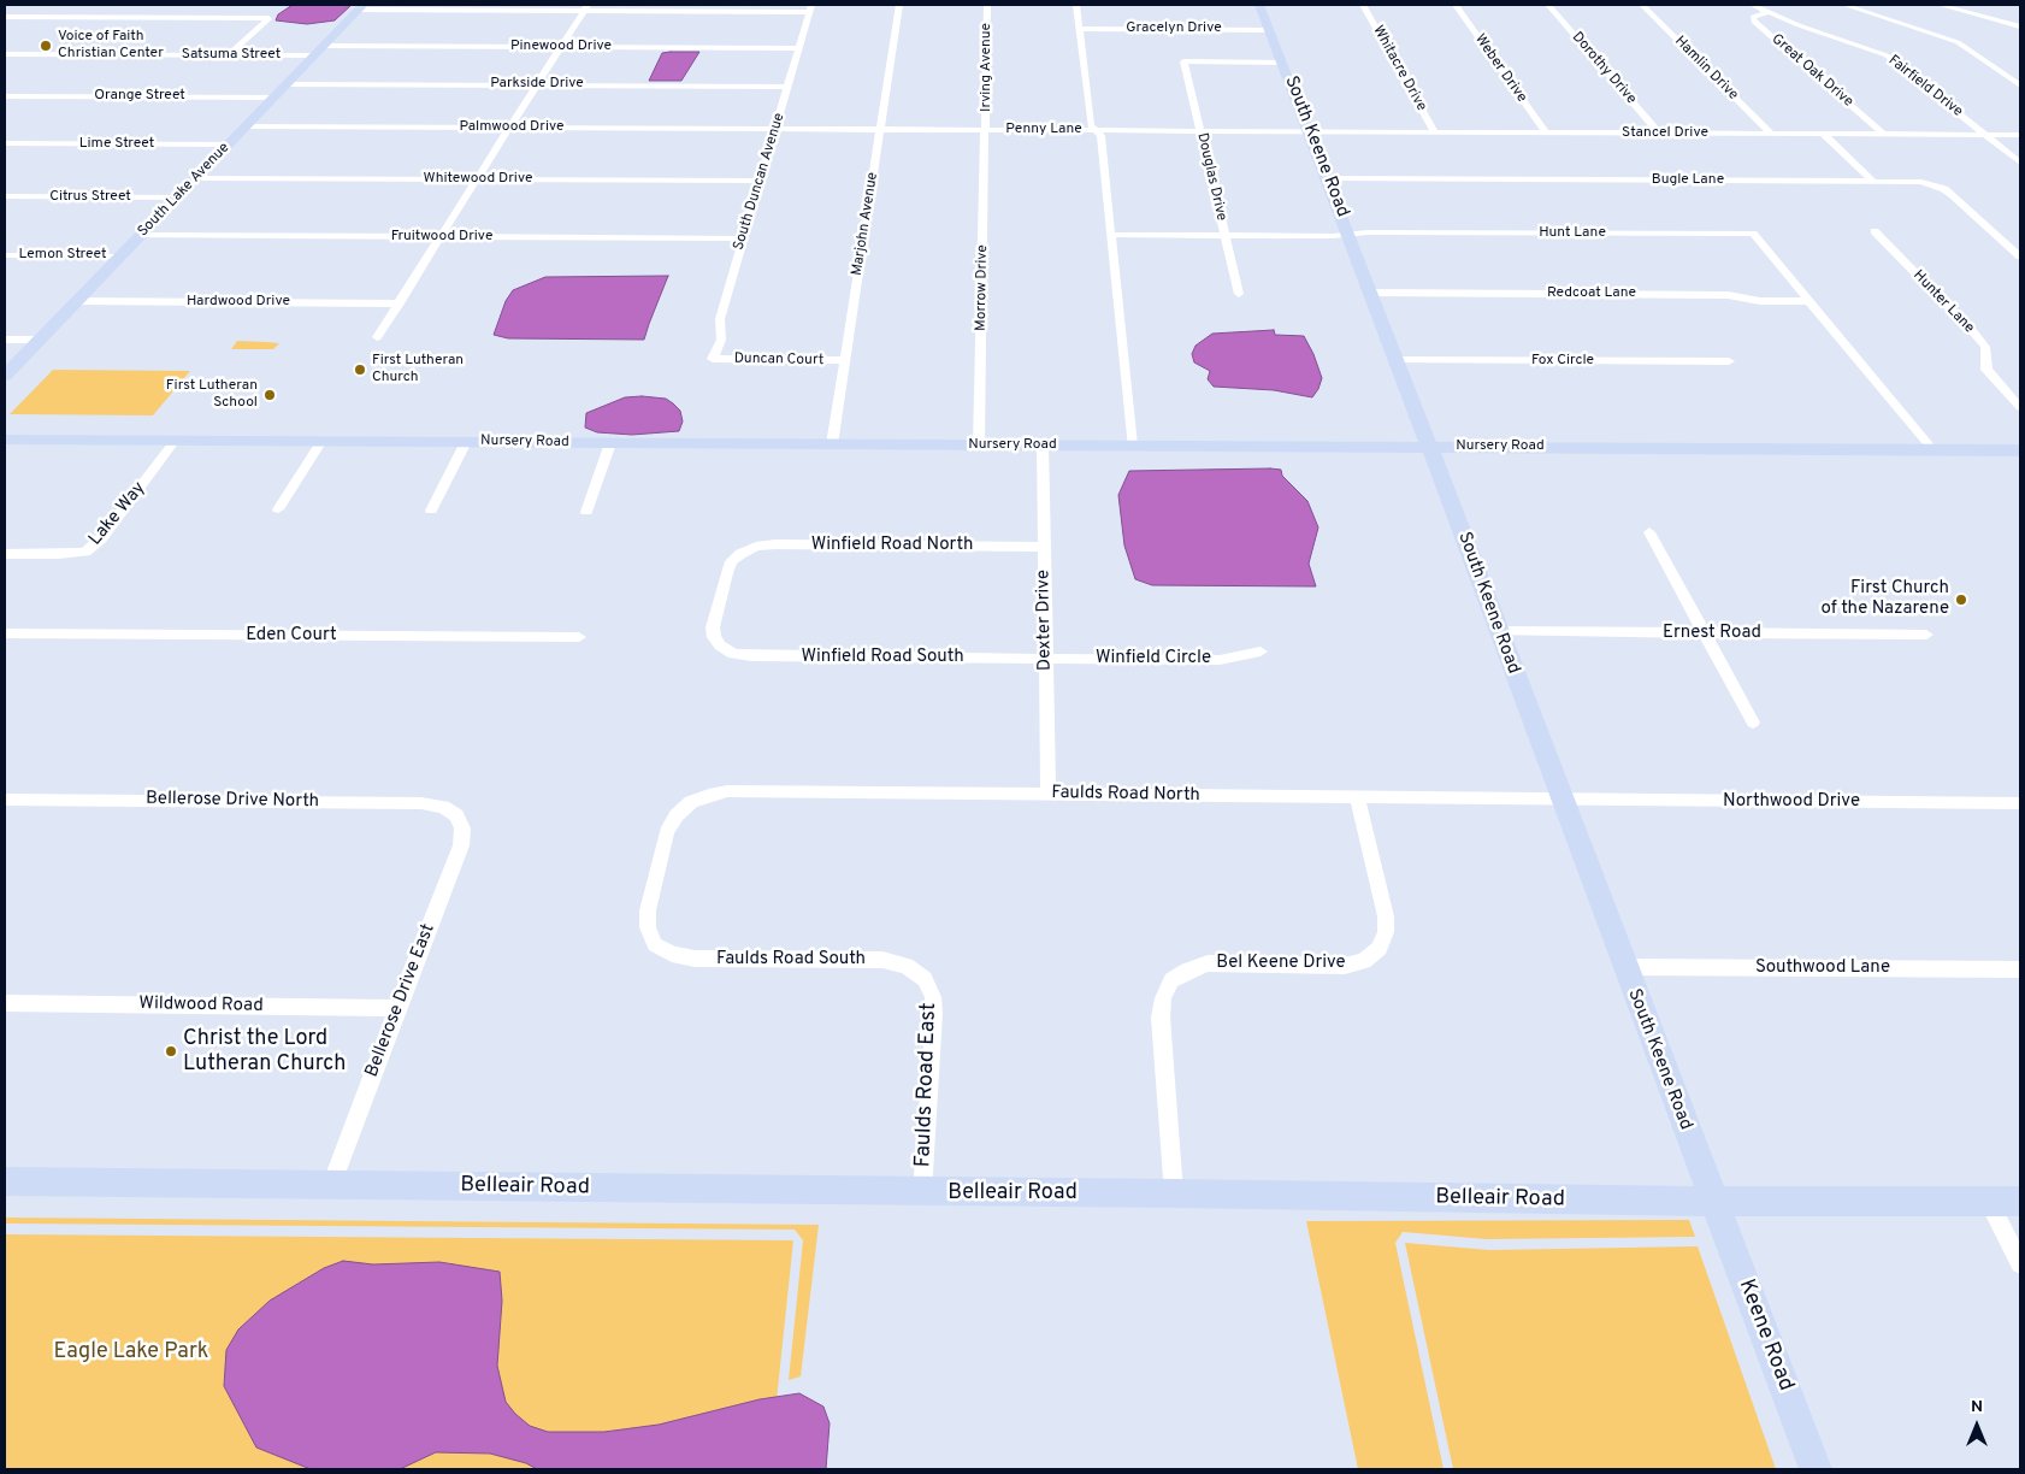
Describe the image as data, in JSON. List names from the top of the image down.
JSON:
{
  "streets": {
    "main road": ["South Keene Road", "Keene Road"],
    "street": [
      "Gracelyn Drive",
      "Pinewood Drive",
      "Satsuma Street",
      "Irving Avenue",
      "Whitacre Drive",
      "Weber Drive",
      "Dorothy Drive",
      "Hamlin Drive",
      "Great Oak Drive",
      "Parkside Drive",
      "Fairfield Drive",
      "Orange Street",
      "Palmwood Drive",
      "Penny Lane",
      "Stancel Drive",
      "Lime Street",
      "Douglas Drive",
      "Whitewood Drive",
      "Bugle Lane",
      "South Duncan Avenue",
      "South Lake Avenue",
      "Citrus Street",
      "Marjohn Avenue",
      "Hunt Lane",
      "Fruitwood Drive",
      "Lemon Street",
      "Morrow Drive",
      "Redcoat Lane",
      "Hardwood Drive",
      "Hunter Lane",
      "Duncan Court",
      "Fox Circle",
      "Nursery Road",
      "Lake Way",
      "Winfield Road North",
      "Dexter Drive",
      "Ernest Road",
      "Eden Court",
      "Winfield Road South",
      "Winfield Circle",
      "Faulds Road North",
      "Bellerose Drive North",
      "Northwood Drive",
      "Faulds Road South",
      "Bel Keene Drive",
      "Southwood Lane",
      "Bellerose Drive East",
      "Wildwood Road",
      "Faulds Road East",
      "Belleair Road"
    ]
  },
  "crossings": [
    ["Gracelyn Drive", "South Keene Road"],
    ["Pinewood Drive", "Satsuma Street"],
    ["Pinewood Drive", "South Duncan Avenue"],
    ["Pinewood Drive", "South Lake Avenue"],
    ["Satsuma Street", "South Lake Avenue"],
    ["Irving Avenue", "Penny Lane"],
    ["Irving Avenue", "Morrow Drive"],
    ["Whitacre Drive", "Stancel Drive"],
    ["Weber Drive", "Stancel Drive"],
    ["Dorothy Drive", "Stancel Drive"],
    ["Hamlin Drive", "Stancel Drive"],
    ["Great Oak Drive", "Fairfield Drive"],
    ["Great Oak Drive", "Stancel Drive"],
    ["Parkside Drive", "South Duncan Avenue"],
    ["Parkside Drive", "South Lake Avenue"],
    ["Fairfield Drive", "Stancel Drive"],
    ["Orange Street", "South Lake Avenue"],
    ["Palmwood Drive", "Penny Lane"],
    ["Palmwood Drive", "South Duncan Avenue"],
    ["Palmwood Drive", "South Lake Avenue"],
    ["Penny Lane", "Stancel Drive"],
    ["Penny Lane", "South Keene Road"],
    ["Penny Lane", "Douglas Drive"],
    ["Penny Lane", "South Duncan Avenue"],
    ["Penny Lane", "Marjohn Avenue"],
    ["Penny Lane", "Morrow Drive"],
    ["Stancel Drive", "South Keene Road"],
    ["Lime Street", "South Lake Avenue"],
    ["South Keene Road", "Douglas Drive"],
    ["South Keene Road", "Bugle Lane"],
    ["South Keene Road", "Hunt Lane"],
    ["South Keene Road", "Redcoat Lane"],
    ["South Keene Road", "Fox Circle"],
    ["South Keene Road", "Nursery Road"],
    ["South Keene Road", "Ernest Road"],
    ["South Keene Road", "Faulds Road North"],
    ["South Keene Road", "Northwood Drive"],
    ["South Keene Road", "Southwood Lane"],
    ["South Keene Road", "Belleair Road"],
    ["South Keene Road", "Keene Road"],
    ["Douglas Drive", "Hunt Lane"],
    ["Whitewood Drive", "South Duncan Avenue"],
    ["Whitewood Drive", "South Lake Avenue"],
    ["South Duncan Avenue", "Fruitwood Drive"],
    ["South Duncan Avenue", "Duncan Court"],
    ["South Lake Avenue", "Citrus Street"],
    ["South Lake Avenue", "Fruitwood Drive"],
    ["South Lake Avenue", "Lemon Street"],
    ["South Lake Avenue", "Hardwood Drive"],
    ["Marjohn Avenue", "Duncan Court"],
    ["Marjohn Avenue", "Nursery Road"],
    ["Hunt Lane", "Redcoat Lane"],
    ["Hunt Lane", "Nursery Road"],
    ["Morrow Drive", "Nursery Road"],
    ["Nursery Road", "Lake Way"],
    ["Nursery Road", "Dexter Drive"],
    ["Winfield Road North", "Dexter Drive"],
    ["Winfield Road North", "Winfield Road South"],
    ["Dexter Drive", "Winfield Road South"],
    ["Dexter Drive", "Winfield Circle"],
    ["Dexter Drive", "Faulds Road North"],
    ["Winfield Road South", "Winfield Circle"],
    ["Faulds Road North", "Northwood Drive"],
    ["Faulds Road North", "Faulds Road South"],
    ["Faulds Road North", "Bel Keene Drive"],
    ["Bellerose Drive North", "Bellerose Drive East"],
    ["Faulds Road South", "Faulds Road East"],
    ["Bel Keene Drive", "Belleair Road"],
    ["Bellerose Drive East", "Wildwood Road"],
    ["Bellerose Drive East", "Belleair Road"],
    ["Faulds Road East", "Belleair Road"],
    ["Belleair Road", "Keene Road"]
  ],
  "parks": ["Eagle Lake Park"],
  "places": [
    "Voice of Faith Christian Center",
    "First Lutheran Church",
    "First Lutheran School",
    "First Church of the Nazarene",
    "Christ the Lord Lutheran Church"
  ],
  "north": "top"
}
